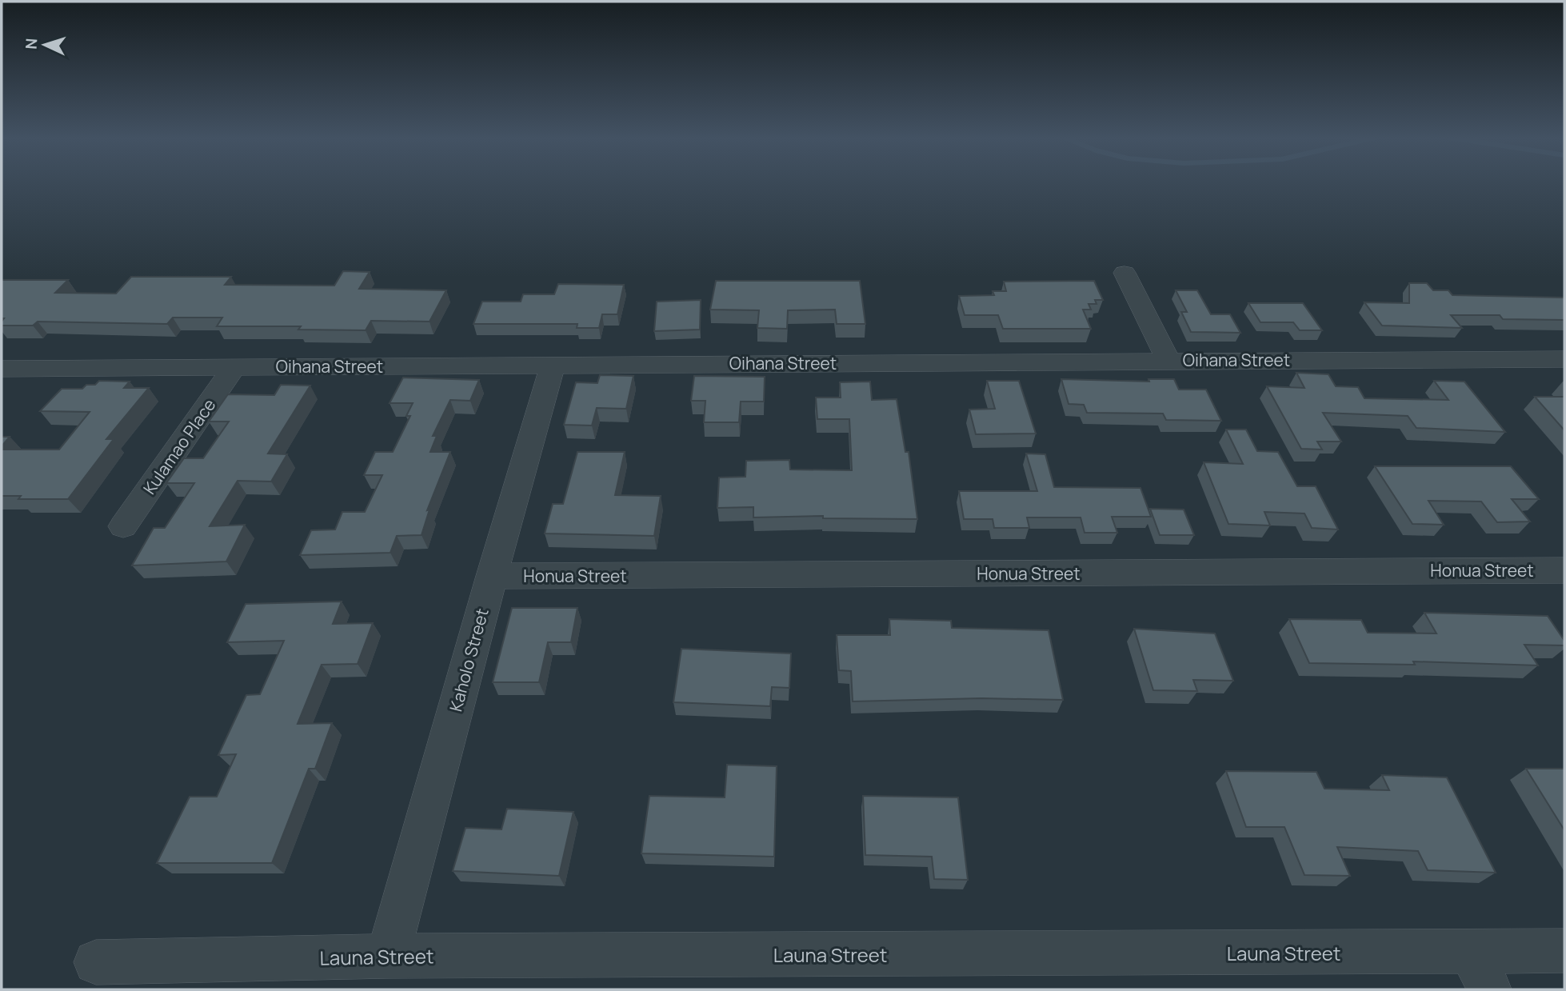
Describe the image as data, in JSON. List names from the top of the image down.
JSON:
{
  "streets": {
    "street": [
      "Oihana Street",
      "Kulamao Place",
      "Honua Street",
      "Kaholo Street",
      "Launa Street"
    ]
  },
  "crossings": [
    ["Oihana Street", "Kulamao Place"],
    ["Oihana Street", "Kaholo Street"],
    ["Honua Street", "Kaholo Street"],
    ["Kaholo Street", "Launa Street"]
  ],
  "north": "left"
}
